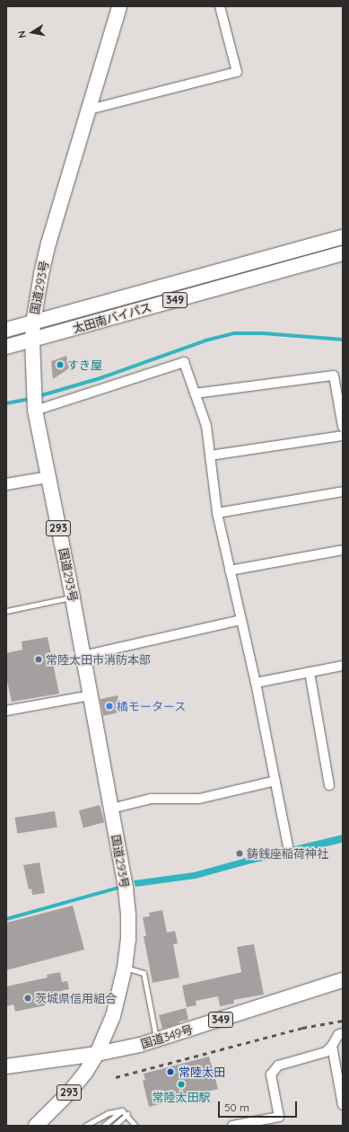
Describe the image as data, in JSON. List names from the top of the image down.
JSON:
{
  "streets": {
    "highway": [
      "国道293号",
      "349",
      "太田南バイパス",
      "293",
      "国道349号"
    ]
  },
  "crossings": [
    ["国道293号", "太田南バイパス"],
    ["国道293号", "国道349号"]
  ],
  "places": [
    "すき屋",
    "常陸太田市消防本部",
    "橘モータース",
    "鋳銭座稲荷神社",
    "茨城県信用組合",
    "常陸太田",
    "常陸太田駅"
  ],
  "scale_bar": "50 m",
  "north": "left"
}
